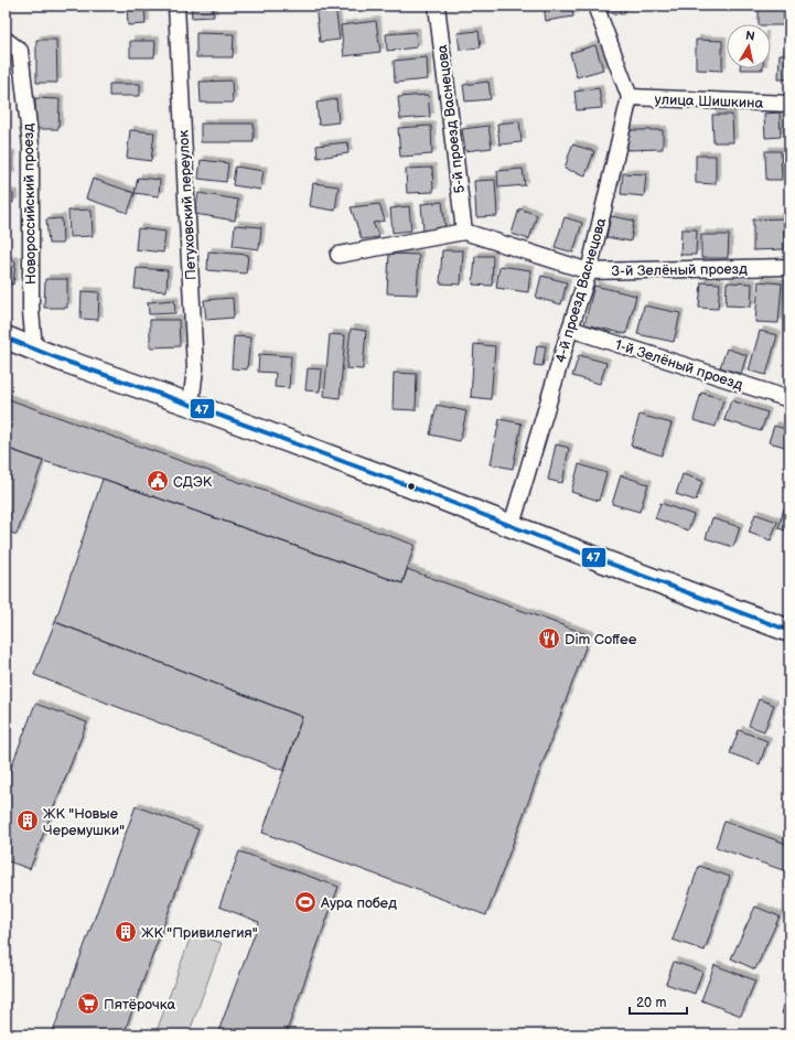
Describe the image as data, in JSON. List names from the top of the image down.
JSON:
{
  "streets": {
    "street": [
      "улица Шишкина",
      "5-й проезд Васнецова",
      "Новороссийский проезд",
      "Петуховский переулок",
      "3-й Зелёный проезд",
      "4-й проезд Васнецова",
      "1-й Зелёный проезд"
    ]
  },
  "crossings": [
    ["улица Шишкина", "4-й проезд Васнецова"],
    ["5-й проезд Васнецова", "3-й Зелёный проезд"],
    ["3-й Зелёный проезд", "4-й проезд Васнецова"],
    ["4-й проезд Васнецова", "1-й Зелёный проезд"]
  ],
  "places": {
    "public building": ["СДЭК"],
    "restaurant": ["Dim Coffee"],
    "building": ["ЖК \"Новые Черемушки\"", "ЖК \"Привилегия\""],
    "sports": ["Аура побед"],
    "supermarket": ["Пятёрочка"]
  },
  "lines": ["transit line 47"],
  "scale_bar": "20 m",
  "north": "top"
}
